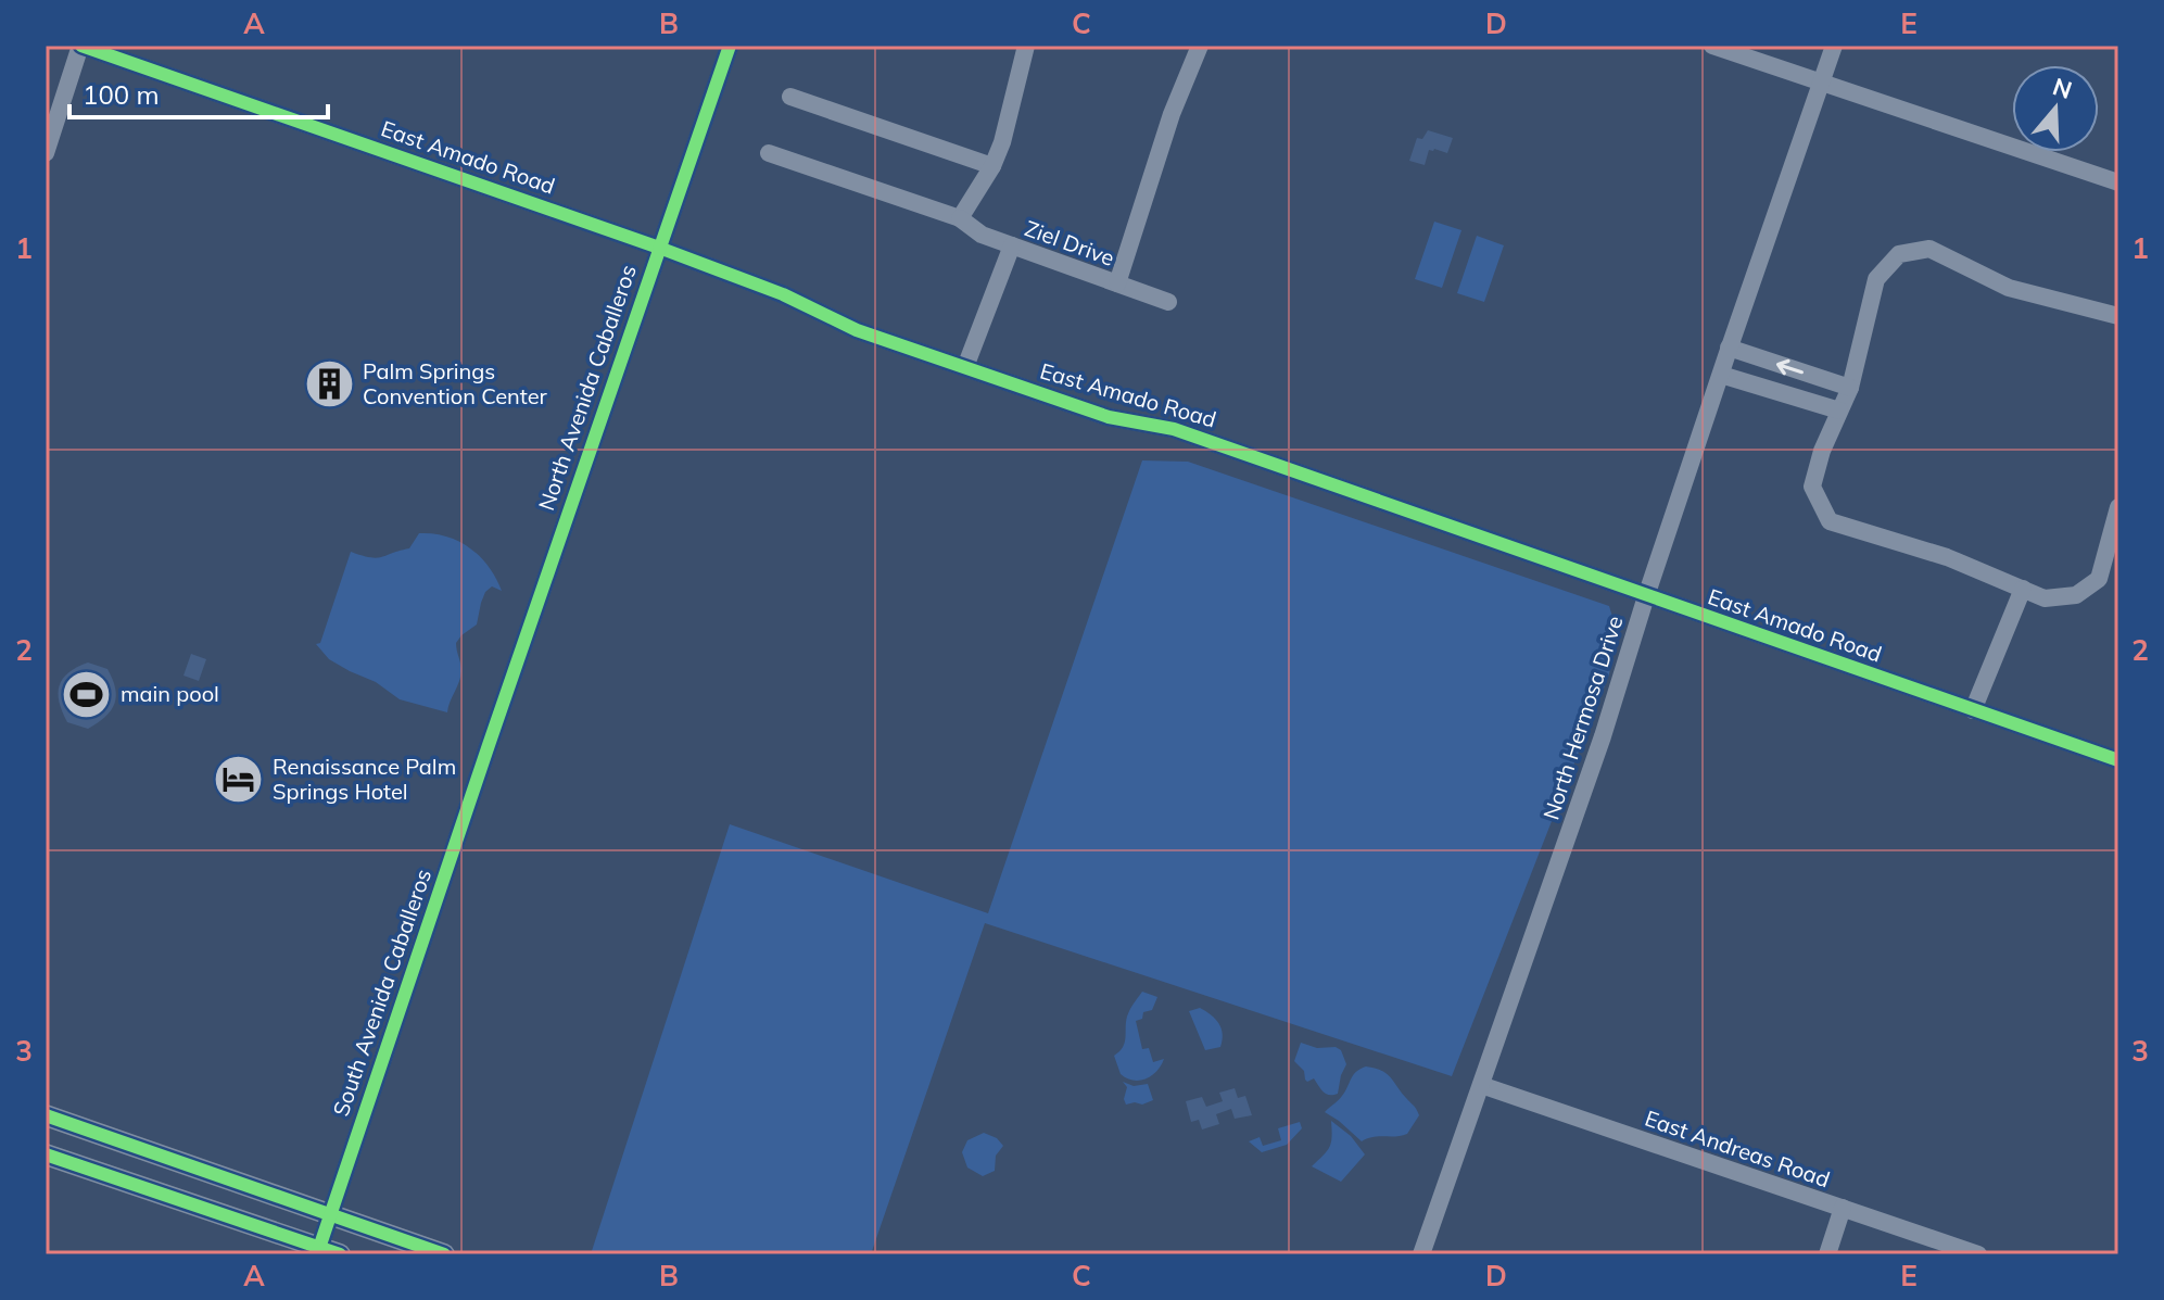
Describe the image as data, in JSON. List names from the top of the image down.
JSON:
{
  "streets": {
    "street": [
      "East Amado Road",
      "Ziel Drive",
      "North Avenida Caballeros",
      "North Hermosa Drive",
      "South Avenida Caballeros",
      "East Andreas Road"
    ]
  },
  "crossings": [
    ["East Amado Road", "North Avenida Caballeros"],
    ["East Amado Road", "North Hermosa Drive"],
    ["North Avenida Caballeros", "South Avenida Caballeros"],
    ["North Hermosa Drive", "East Andreas Road"]
  ],
  "places": {
    "building": ["Palm Springs Convention Center"],
    "sports": ["main pool"],
    "hotel": ["Renaissance Palm Springs Hotel"]
  },
  "scale_bar": "100 m",
  "north": "top",
  "grid": {
    "columns": [
      "A",
      "B",
      "C",
      "D",
      "E"
    ],
    "rows": ["1", "2", "3"]
  }
}
